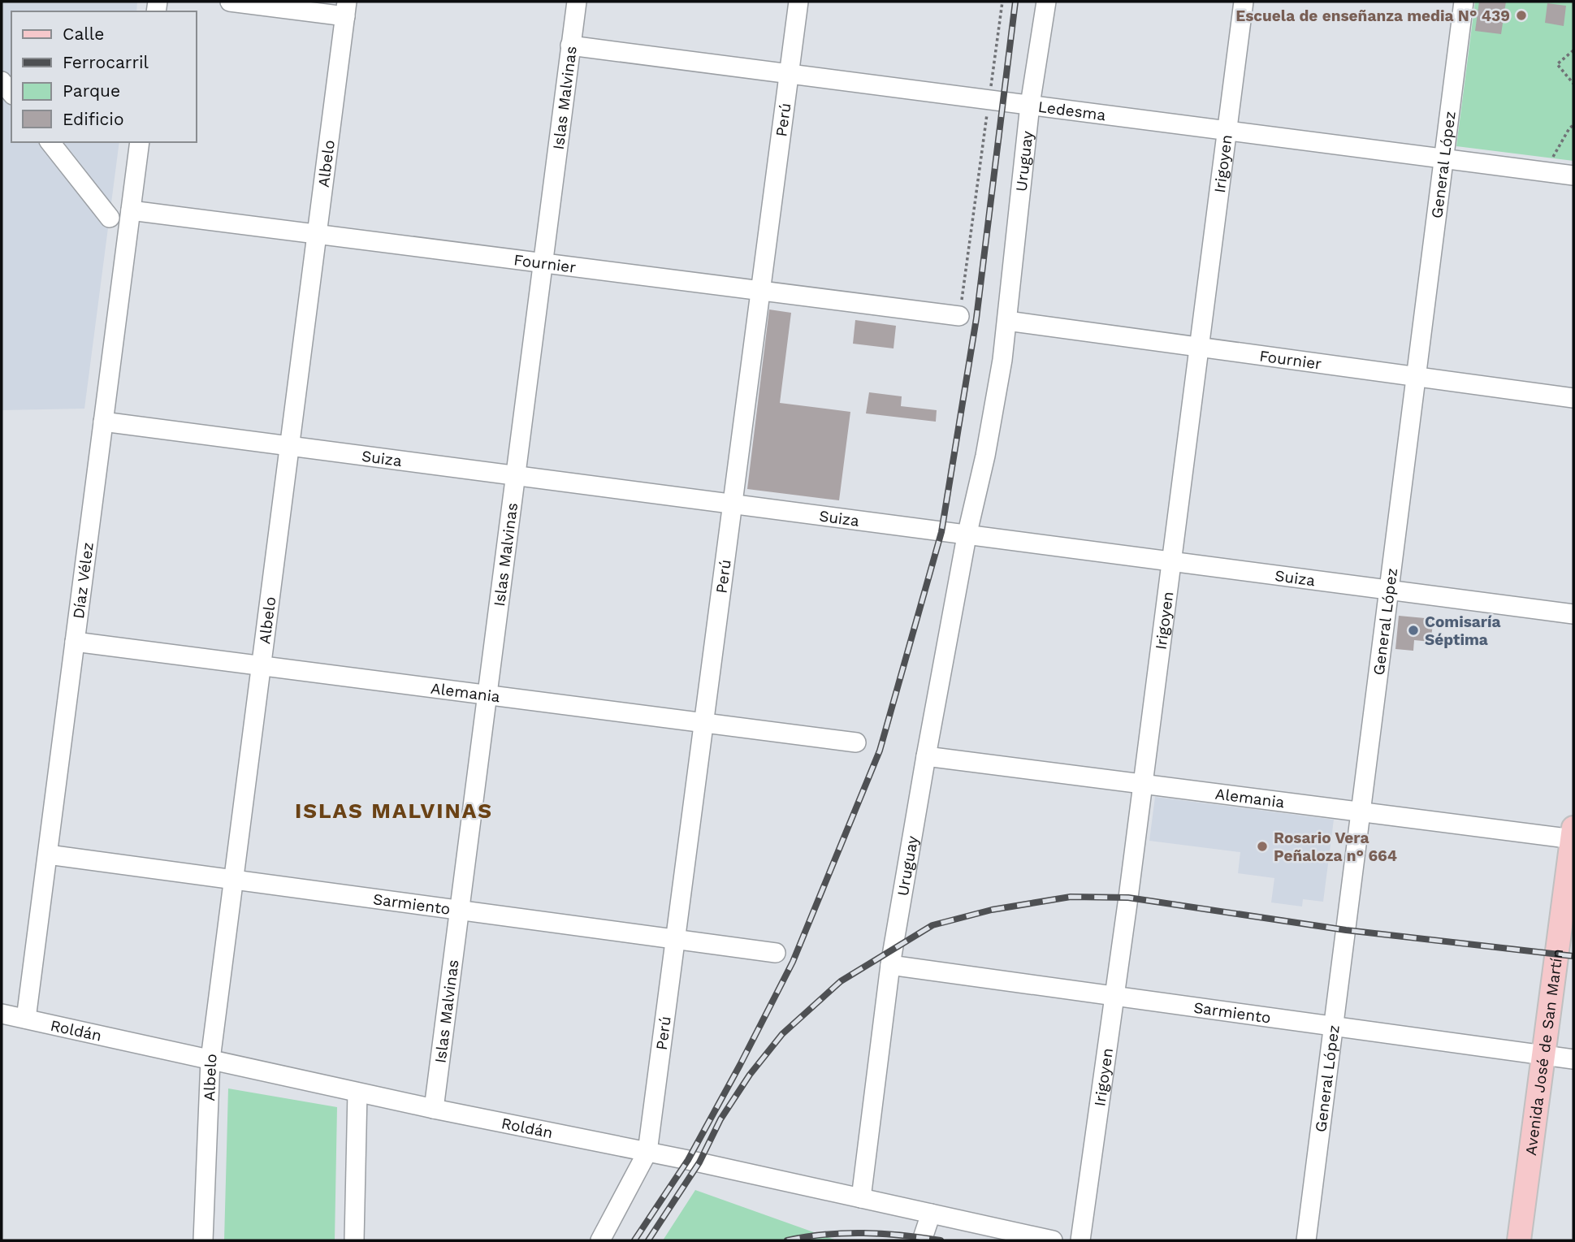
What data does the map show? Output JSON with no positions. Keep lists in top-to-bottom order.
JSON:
{
  "streets": {
    "main road": ["Avenida José de San Martín"],
    "street": [
      "Islas Malvinas",
      "Ledesma",
      "Perú",
      "Uruguay",
      "Albelo",
      "General López",
      "Irigoyen",
      "Fournier",
      "Suiza",
      "Díaz Vélez",
      "Alemania",
      "Sarmiento",
      "Roldán"
    ]
  },
  "crossings": [
    ["Islas Malvinas", "Ledesma"],
    ["Islas Malvinas", "Fournier"],
    ["Islas Malvinas", "Suiza"],
    ["Islas Malvinas", "Alemania"],
    ["Islas Malvinas", "Sarmiento"],
    ["Islas Malvinas", "Roldán"],
    ["Ledesma", "Perú"],
    ["Ledesma", "Uruguay"],
    ["Ledesma", "General López"],
    ["Ledesma", "Irigoyen"],
    ["Perú", "Fournier"],
    ["Perú", "Suiza"],
    ["Perú", "Alemania"],
    ["Perú", "Sarmiento"],
    ["Perú", "Roldán"],
    ["Uruguay", "Fournier"],
    ["Uruguay", "Suiza"],
    ["Uruguay", "Alemania"],
    ["Uruguay", "Sarmiento"],
    ["Uruguay", "Roldán"],
    ["Albelo", "Fournier"],
    ["Albelo", "Suiza"],
    ["Albelo", "Alemania"],
    ["Albelo", "Sarmiento"],
    ["Albelo", "Roldán"],
    ["General López", "Fournier"],
    ["General López", "Suiza"],
    ["General López", "Alemania"],
    ["General López", "Sarmiento"],
    ["Irigoyen", "Fournier"],
    ["Irigoyen", "Suiza"],
    ["Irigoyen", "Alemania"],
    ["Irigoyen", "Sarmiento"],
    ["Fournier", "Díaz Vélez"],
    ["Suiza", "Díaz Vélez"],
    ["Díaz Vélez", "Alemania"],
    ["Díaz Vélez", "Sarmiento"],
    ["Díaz Vélez", "Roldán"],
    ["Alemania", "Avenida José de San Martín"],
    ["Sarmiento", "Avenida José de San Martín"]
  ],
  "districts": ["ISLAS MALVINAS"],
  "places": ["Escuela de enseñanza media N° 439", "Comisaría Séptima", "Rosario Vera Peñaloza n° 664"],
  "legend": [
    "Calle",
    "Ferrocarril",
    "Parque",
    "Edificio"
  ]
}
